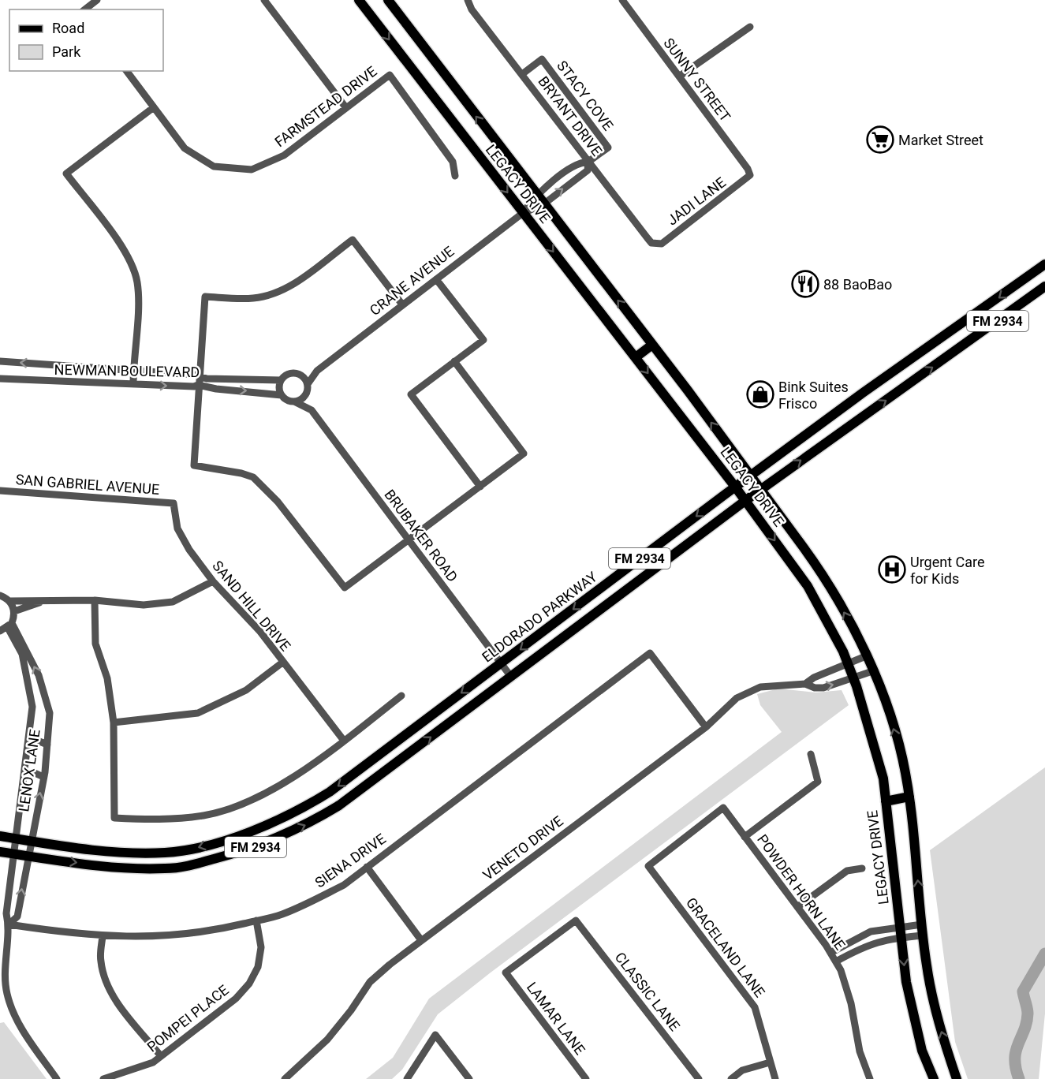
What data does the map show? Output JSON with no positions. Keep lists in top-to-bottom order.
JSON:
{
  "streets": {
    "main road": ["LEGACY DRIVE", "FM 2934", "ELDORADO PARKWAY"],
    "street": [
      "SUNNY STREET",
      "STACY COVE",
      "FARMSTEAD DRIVE",
      "BRYANT DRIVE",
      "JADI LANE",
      "CRANE AVENUE",
      "NEWMAN BOULEVARD",
      "SAN GABRIEL AVENUE",
      "BRUBAKER ROAD",
      "SAND HILL DRIVE",
      "LENOX LANE",
      "VENETO DRIVE",
      "SIENA DRIVE",
      "POWDER HORN LANE",
      "GRACELAND LANE",
      "CLASSIC LANE",
      "POMPEI PLACE",
      "LAMAR LANE"
    ]
  },
  "crossings": [
    ["SUNNY STREET", "JADI LANE"],
    ["STACY COVE", "BRYANT DRIVE"],
    ["STACY COVE", "CRANE AVENUE"],
    ["BRYANT DRIVE", "JADI LANE"],
    ["BRYANT DRIVE", "CRANE AVENUE"],
    ["LEGACY DRIVE", "CRANE AVENUE"],
    ["LEGACY DRIVE", "FM 2934"],
    ["LEGACY DRIVE", "ELDORADO PARKWAY"],
    ["LEGACY DRIVE", "VENETO DRIVE"],
    ["CRANE AVENUE", "NEWMAN BOULEVARD"],
    ["CRANE AVENUE", "BRUBAKER ROAD"],
    ["FM 2934", "BRUBAKER ROAD"],
    ["FM 2934", "LENOX LANE"],
    ["NEWMAN BOULEVARD", "BRUBAKER ROAD"],
    ["SAN GABRIEL AVENUE", "SAND HILL DRIVE"],
    ["BRUBAKER ROAD", "ELDORADO PARKWAY"],
    ["ELDORADO PARKWAY", "LENOX LANE"],
    ["LENOX LANE", "SIENA DRIVE"],
    ["VENETO DRIVE", "SIENA DRIVE"],
    ["SIENA DRIVE", "POMPEI PLACE"],
    ["POWDER HORN LANE", "GRACELAND LANE"],
    ["CLASSIC LANE", "LAMAR LANE"]
  ],
  "places": {
    "supermarket": ["Market Street"],
    "restaurant": ["88 BaoBao"],
    "shop": ["Bink Suites Frisco"],
    "hospital": ["Urgent Care for Kids"]
  },
  "legend": ["Road", "Park"]
}
